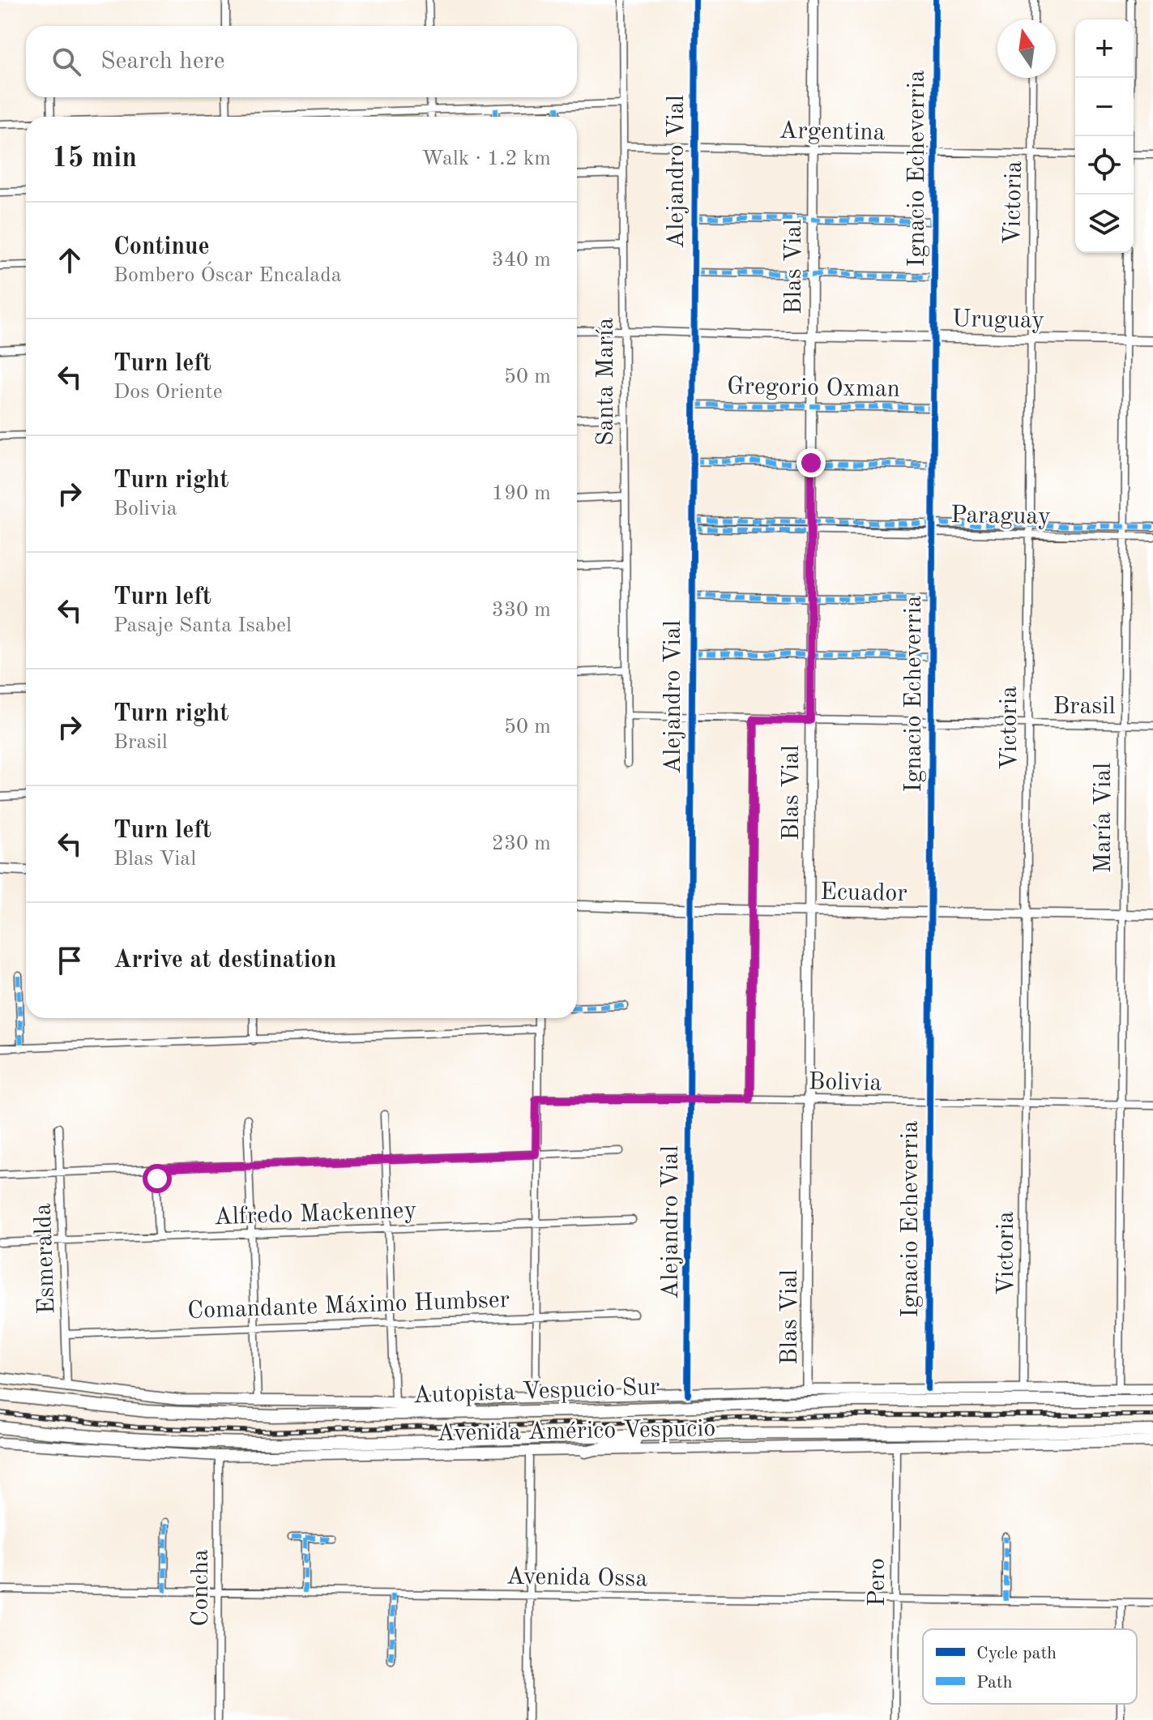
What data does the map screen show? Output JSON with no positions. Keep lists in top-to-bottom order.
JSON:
{
  "streets": {
    "highway": ["Autopista Vespucio Sur"],
    "main road": ["Avenida Américo Vespucio"],
    "street": [
      "Argentina",
      "Ignacio Echeverria",
      "Alejandro Vial",
      "Victoria",
      "Blas Vial",
      "Uruguay",
      "Santa María",
      "Gregorio Oxman",
      "Paraguay",
      "Brasil",
      "María Vial",
      "Ecuador",
      "Bolivia",
      "Alfredo Mackenney",
      "Esmeralda",
      "Comandante Máximo Humbser",
      "Avenida Ossa",
      "Pero",
      "Concha"
    ]
  },
  "crossings": [
    ["Argentina", "Ignacio Echeverria"],
    ["Argentina", "Alejandro Vial"],
    ["Argentina", "Victoria"],
    ["Argentina", "Blas Vial"],
    ["Argentina", "Santa María"],
    ["Ignacio Echeverria", "Uruguay"],
    ["Ignacio Echeverria", "Gregorio Oxman"],
    ["Ignacio Echeverria", "Paraguay"],
    ["Ignacio Echeverria", "Brasil"],
    ["Ignacio Echeverria", "Ecuador"],
    ["Ignacio Echeverria", "Bolivia"],
    ["Ignacio Echeverria", "Avenida Américo Vespucio"],
    ["Alejandro Vial", "Uruguay"],
    ["Alejandro Vial", "Gregorio Oxman"],
    ["Alejandro Vial", "Paraguay"],
    ["Alejandro Vial", "Brasil"],
    ["Alejandro Vial", "Ecuador"],
    ["Alejandro Vial", "Bolivia"],
    ["Alejandro Vial", "Avenida Américo Vespucio"],
    ["Victoria", "Uruguay"],
    ["Victoria", "Paraguay"],
    ["Victoria", "Brasil"],
    ["Victoria", "Ecuador"],
    ["Victoria", "Bolivia"],
    ["Victoria", "Avenida Américo Vespucio"],
    ["Blas Vial", "Uruguay"],
    ["Blas Vial", "Gregorio Oxman"],
    ["Blas Vial", "Paraguay"],
    ["Blas Vial", "Brasil"],
    ["Blas Vial", "Ecuador"],
    ["Blas Vial", "Bolivia"],
    ["Blas Vial", "Avenida Américo Vespucio"],
    ["Uruguay", "Santa María"],
    ["Uruguay", "María Vial"],
    ["Santa María", "Brasil"],
    ["Paraguay", "María Vial"],
    ["Brasil", "María Vial"],
    ["María Vial", "Ecuador"],
    ["María Vial", "Bolivia"],
    ["María Vial", "Avenida Américo Vespucio"],
    ["Alfredo Mackenney", "Esmeralda"],
    ["Esmeralda", "Comandante Máximo Humbser"],
    ["Esmeralda", "Avenida Américo Vespucio"],
    ["Avenida Américo Vespucio", "Pero"],
    ["Avenida Américo Vespucio", "Concha"],
    ["Avenida Ossa", "Pero"],
    ["Avenida Ossa", "Concha"]
  ],
  "legend": ["Cycle path", "Path"],
  "north": "top",
  "page": {
    "map_buttons": ["+", "−"],
    "search": "Search here",
    "heading": ["15 min", "Walk · 1.2 km"],
    "list": [
      ["Continue", "Bombero Óscar Encalada", "340 m"],
      ["Turn left", "Dos Oriente", "50 m"],
      ["Turn right", "Bolivia", "190 m"],
      ["Turn left", "Pasaje Santa Isabel", "330 m"],
      ["Turn right", "Brasil", "50 m"],
      ["Turn left", "Blas Vial", "230 m"],
      "Arrive at destination"
    ]
  }
}
